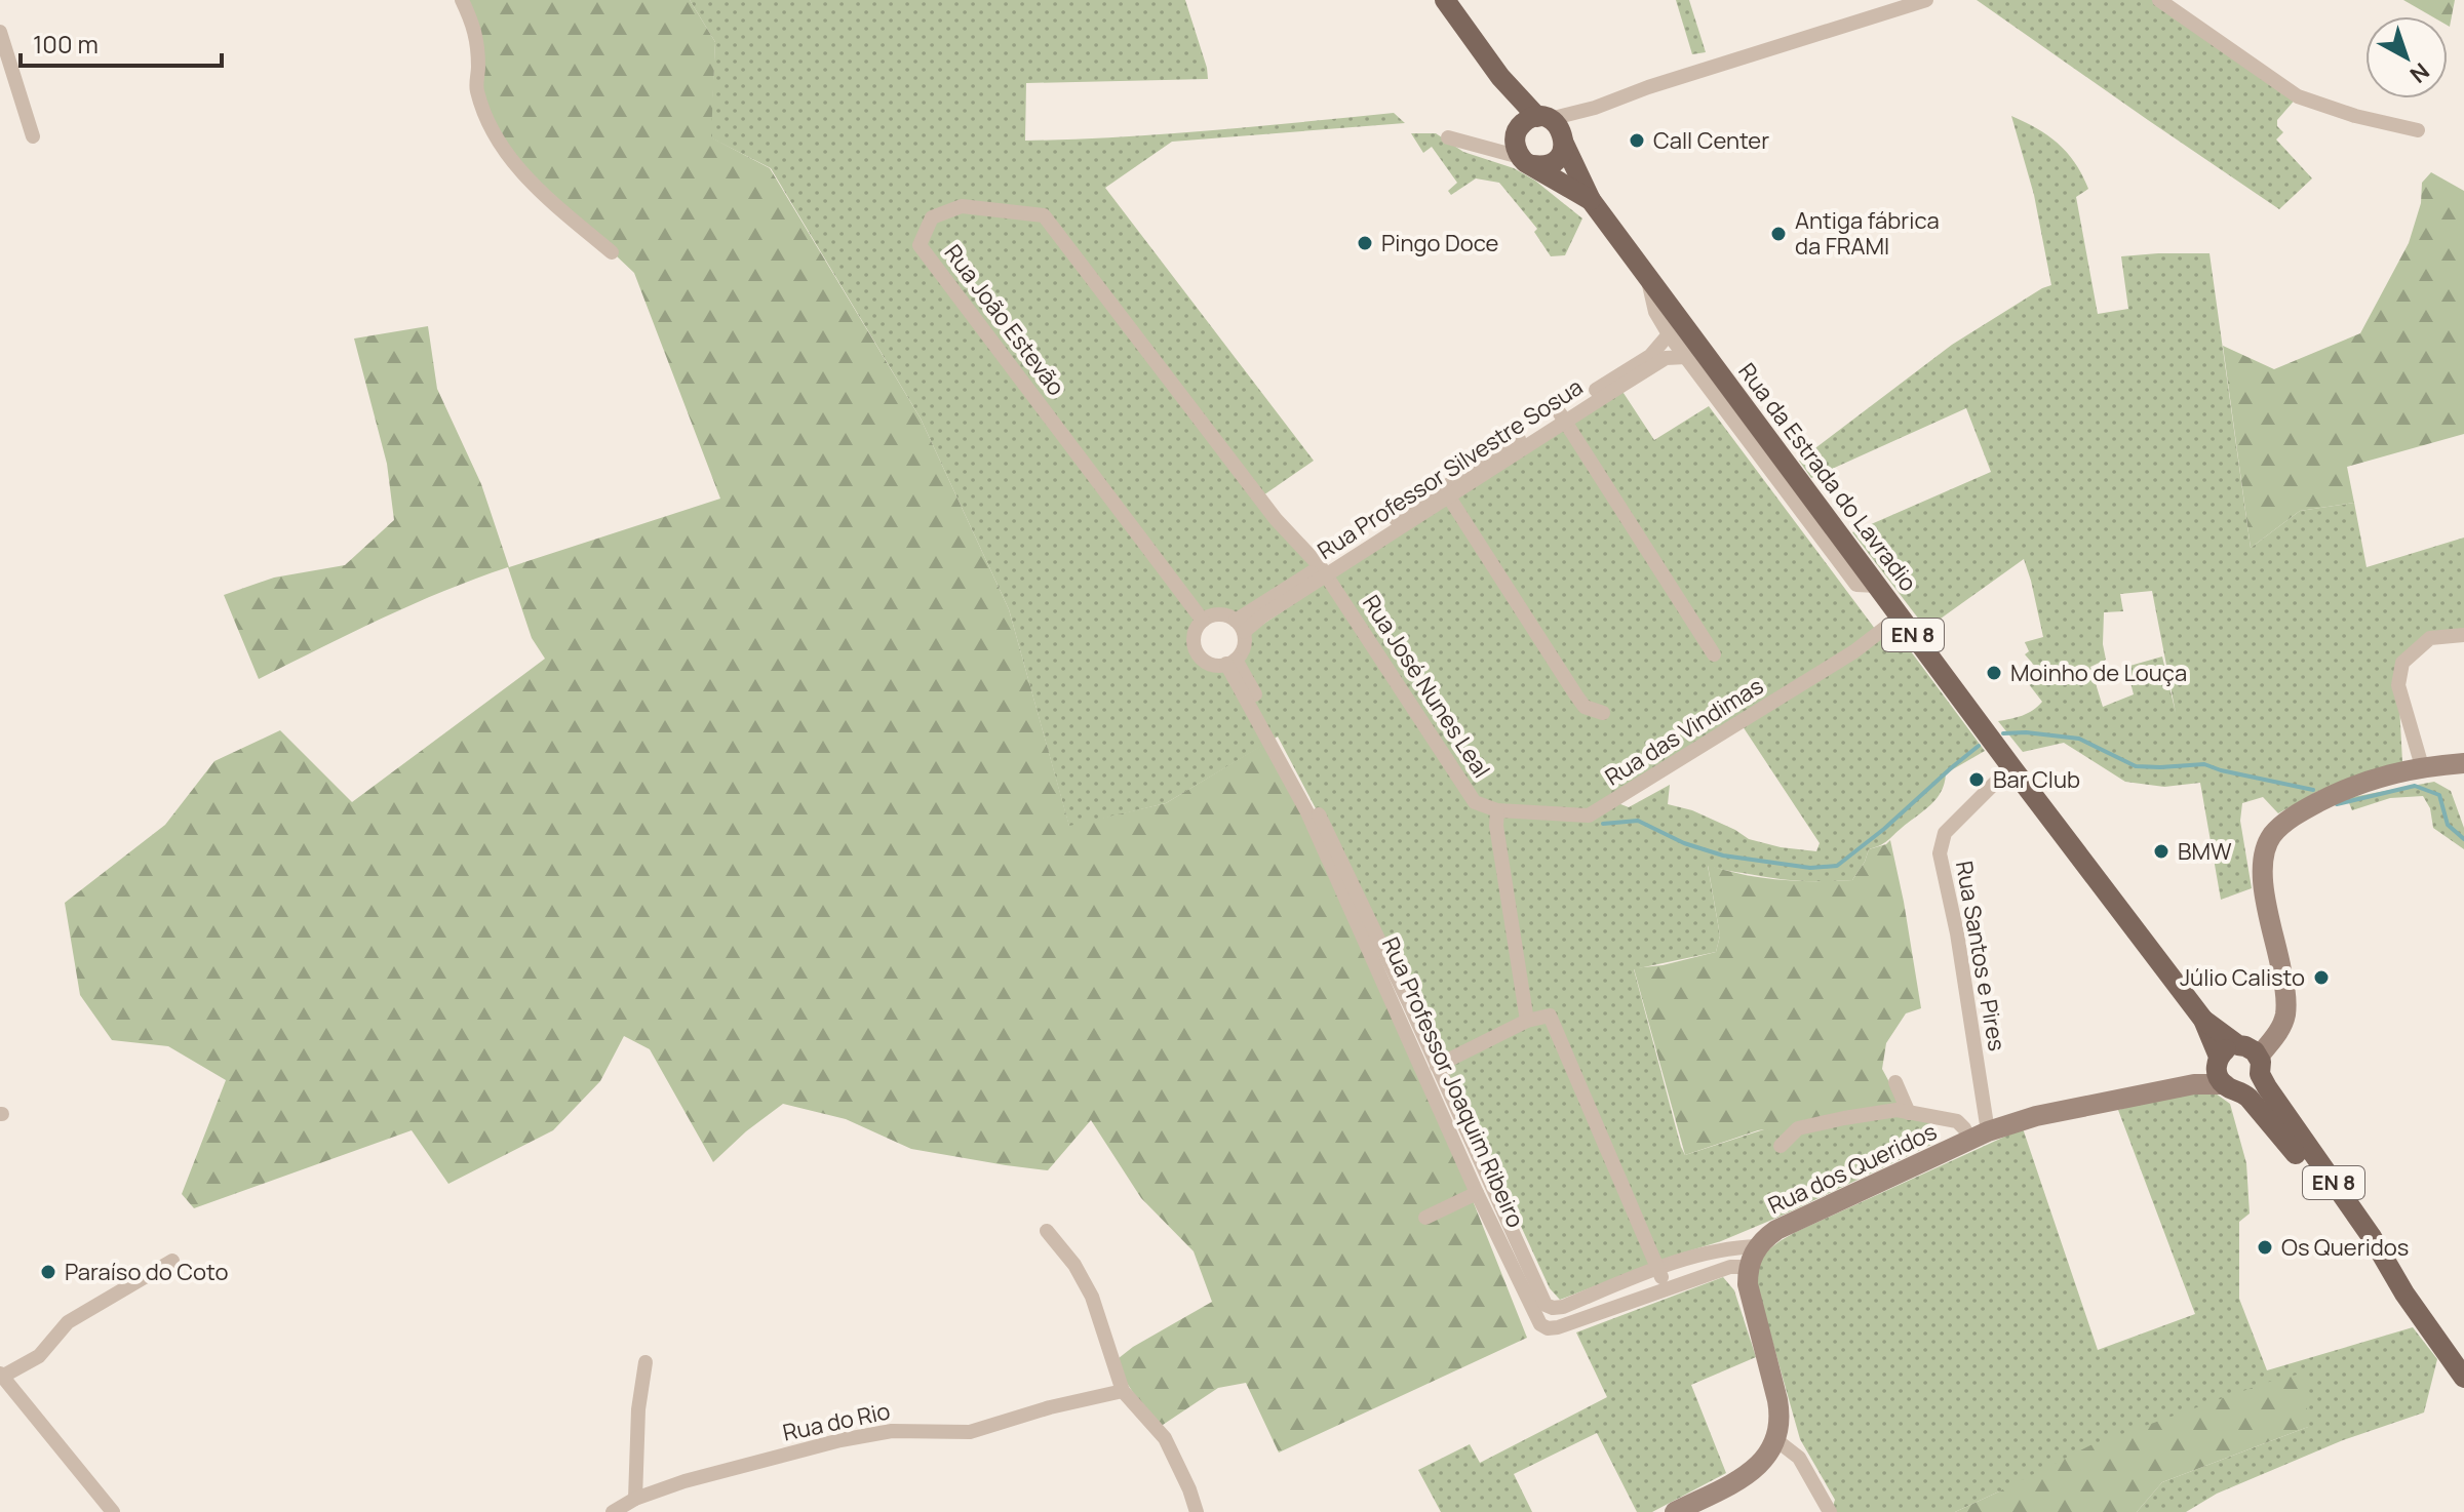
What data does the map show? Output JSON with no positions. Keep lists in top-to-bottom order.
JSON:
{
  "streets": {
    "main road": ["Rua da Estrada do Lavradio", "EN 8"],
    "street": [
      "Rua João Estevão",
      "Rua Professor Silvestre Sosua",
      "Rua José Nunes Leal",
      "Rua das Vindimas",
      "Rua Santos e Pires",
      "Rua Professor Joaquim Ribeiro",
      "Rua dos Queridos",
      "Rua do Rio"
    ]
  },
  "crossings": [
    ["Rua João Estevão", "Rua Professor Silvestre Sosua"],
    ["Rua João Estevão", "Rua José Nunes Leal"],
    ["Rua João Estevão", "Rua Professor Joaquim Ribeiro"],
    ["Rua Professor Silvestre Sosua", "Rua José Nunes Leal"],
    ["Rua Professor Silvestre Sosua", "Rua Professor Joaquim Ribeiro"],
    ["Rua da Estrada do Lavradio", "EN 8"],
    ["Rua da Estrada do Lavradio", "Rua das Vindimas"],
    ["Rua da Estrada do Lavradio", "Rua Santos e Pires"],
    ["Rua da Estrada do Lavradio", "Rua dos Queridos"],
    ["Rua José Nunes Leal", "Rua das Vindimas"],
    ["Rua Santos e Pires", "Rua dos Queridos"],
    ["Rua Professor Joaquim Ribeiro", "Rua dos Queridos"]
  ],
  "places": [
    "Call Center",
    "Antiga fábrica da FRAMI",
    "Pingo Doce",
    "Moinho de Louça",
    "Bar Club",
    "BMW",
    "Júlio Calisto",
    "Os Queridos",
    "Paraíso do Coto"
  ],
  "scale_bar": "100 m",
  "north": "bottom right"
}
